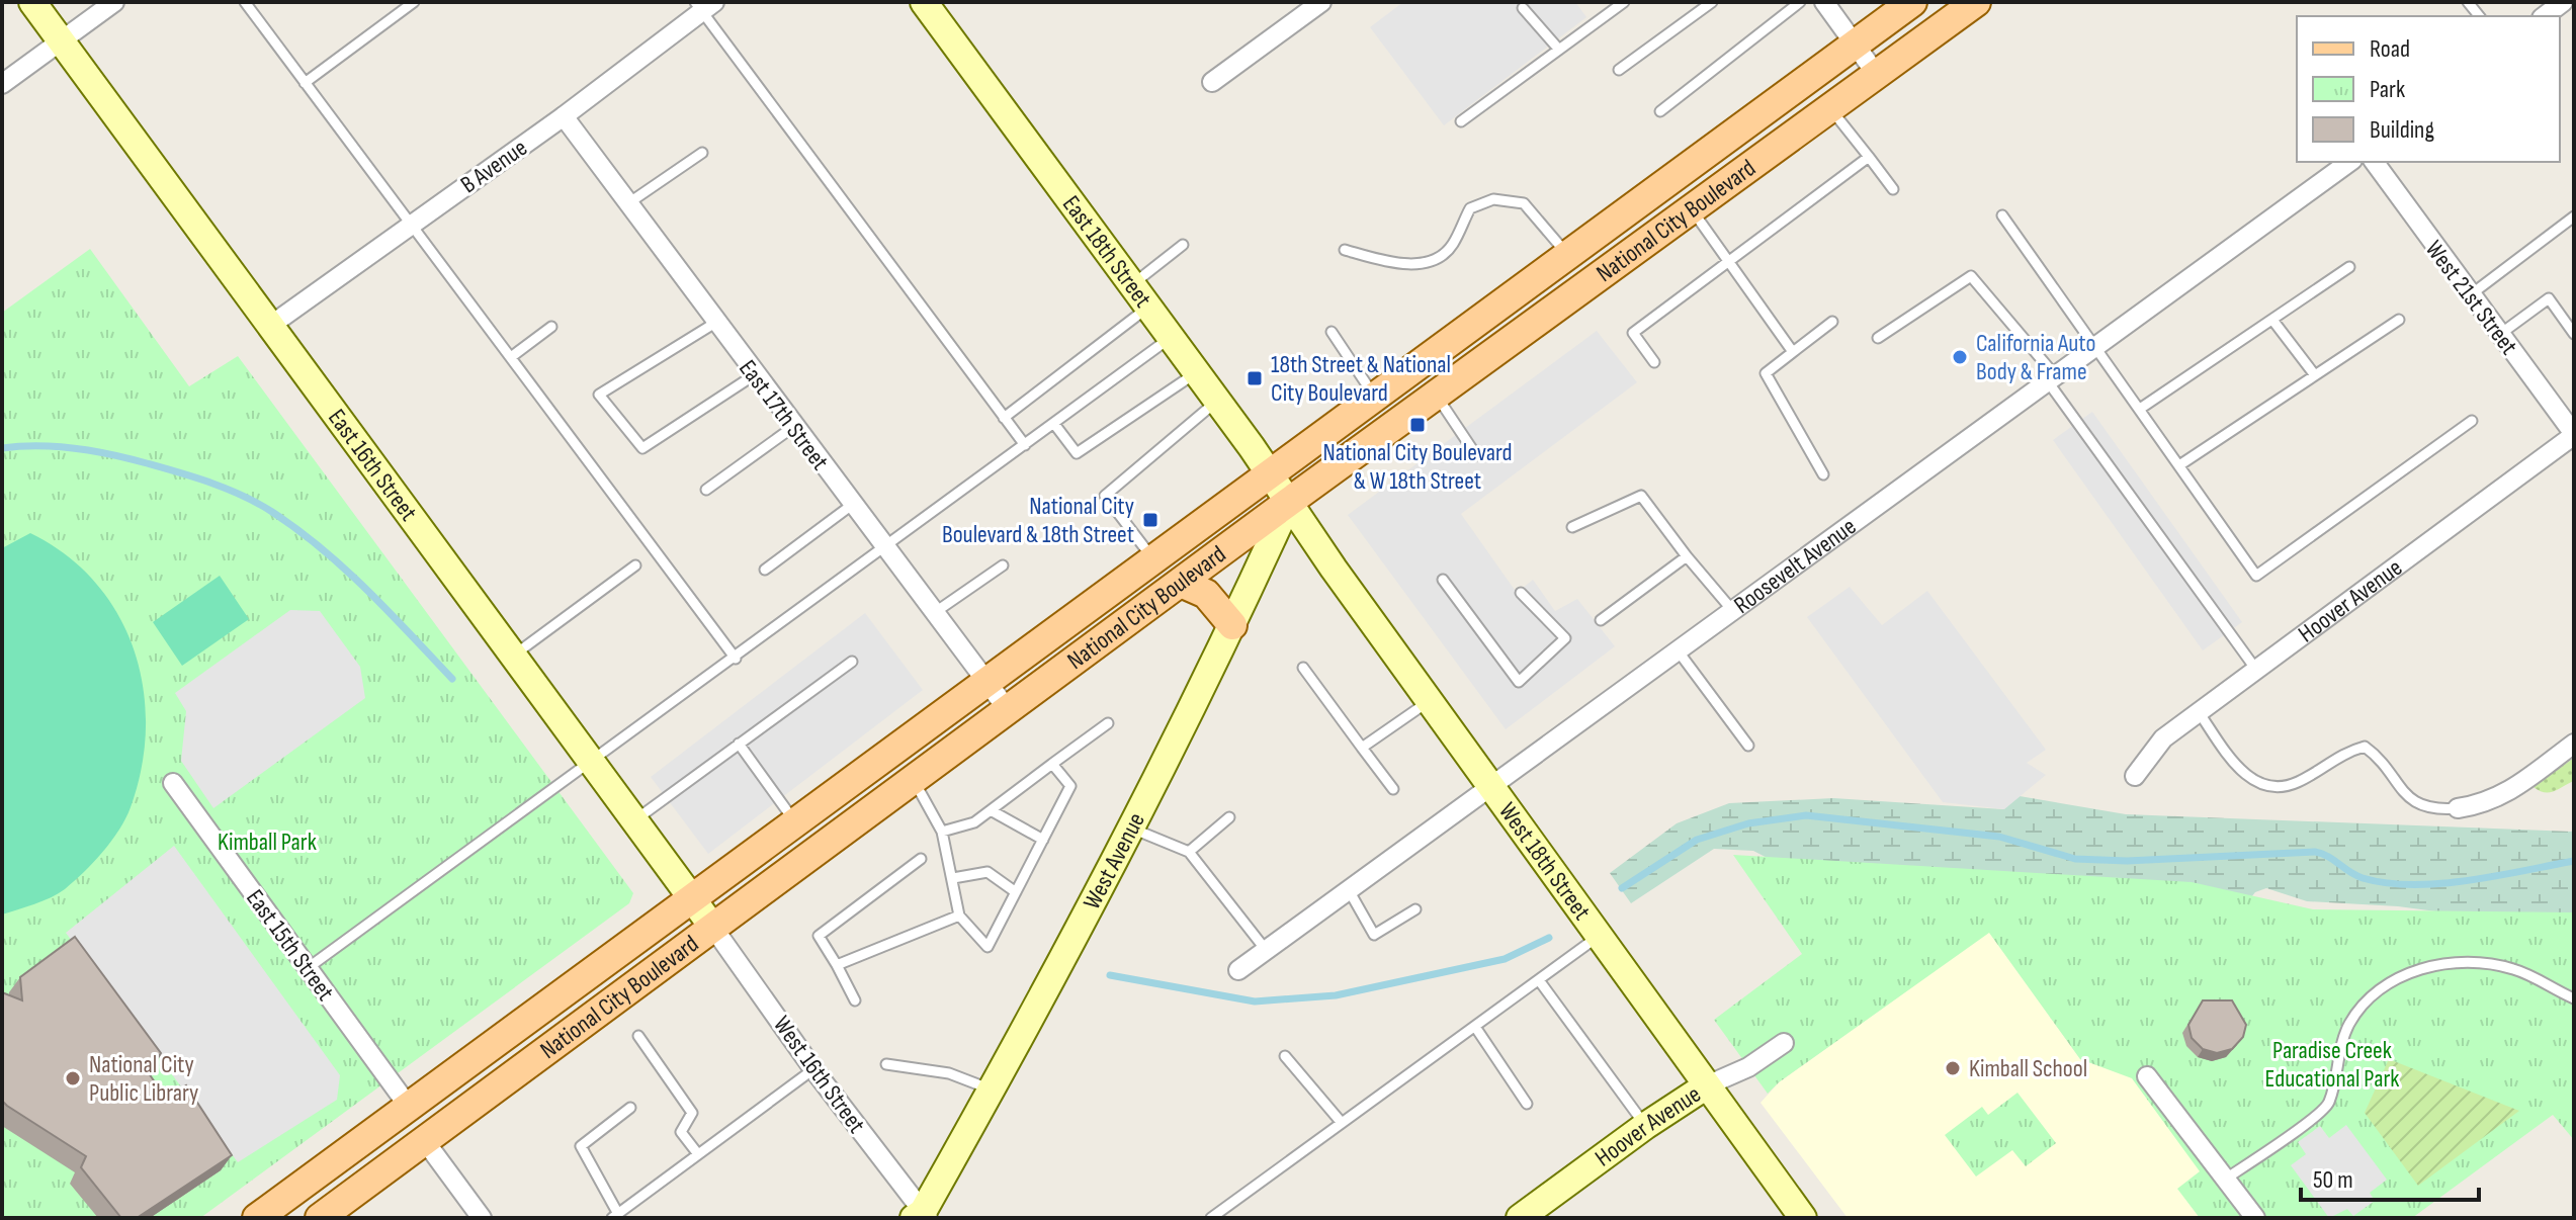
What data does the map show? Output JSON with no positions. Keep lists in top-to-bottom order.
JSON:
{
  "streets": {
    "main road": ["National City Boulevard"],
    "street": [
      "B Avenue",
      "East 18th Street",
      "West 21st Street",
      "East 17th Street",
      "East 16th Street",
      "Roosevelt Avenue",
      "Hoover Avenue",
      "West 18th Street",
      "West Avenue",
      "East 15th Street",
      "West 16th Street"
    ]
  },
  "crossings": [
    ["B Avenue", "East 17th Street"],
    ["B Avenue", "East 16th Street"],
    ["National City Boulevard", "East 18th Street"],
    ["National City Boulevard", "East 17th Street"],
    ["National City Boulevard", "East 16th Street"],
    ["National City Boulevard", "West 18th Street"],
    ["National City Boulevard", "West Avenue"],
    ["National City Boulevard", "East 15th Street"],
    ["National City Boulevard", "West 16th Street"],
    ["East 18th Street", "West 18th Street"],
    ["East 18th Street", "West Avenue"],
    ["West 21st Street", "Hoover Avenue"],
    ["East 16th Street", "West 16th Street"],
    ["Roosevelt Avenue", "West 18th Street"],
    ["Hoover Avenue", "West 18th Street"],
    ["West 18th Street", "West Avenue"],
    ["West Avenue", "West 16th Street"]
  ],
  "parks": ["Kimball Park", "Paradise Creek Educational Park"],
  "places": {
    "other": ["California Auto Body & Frame", "Kimball School", "National City Public Library"],
    "transit": ["18th Street & National City Boulevard", "National City Boulevard & W 18th Street", "National City Boulevard & 18th Street"]
  },
  "legend": ["Road", "Park", "Building"],
  "scale_bar": "50 m"
}
